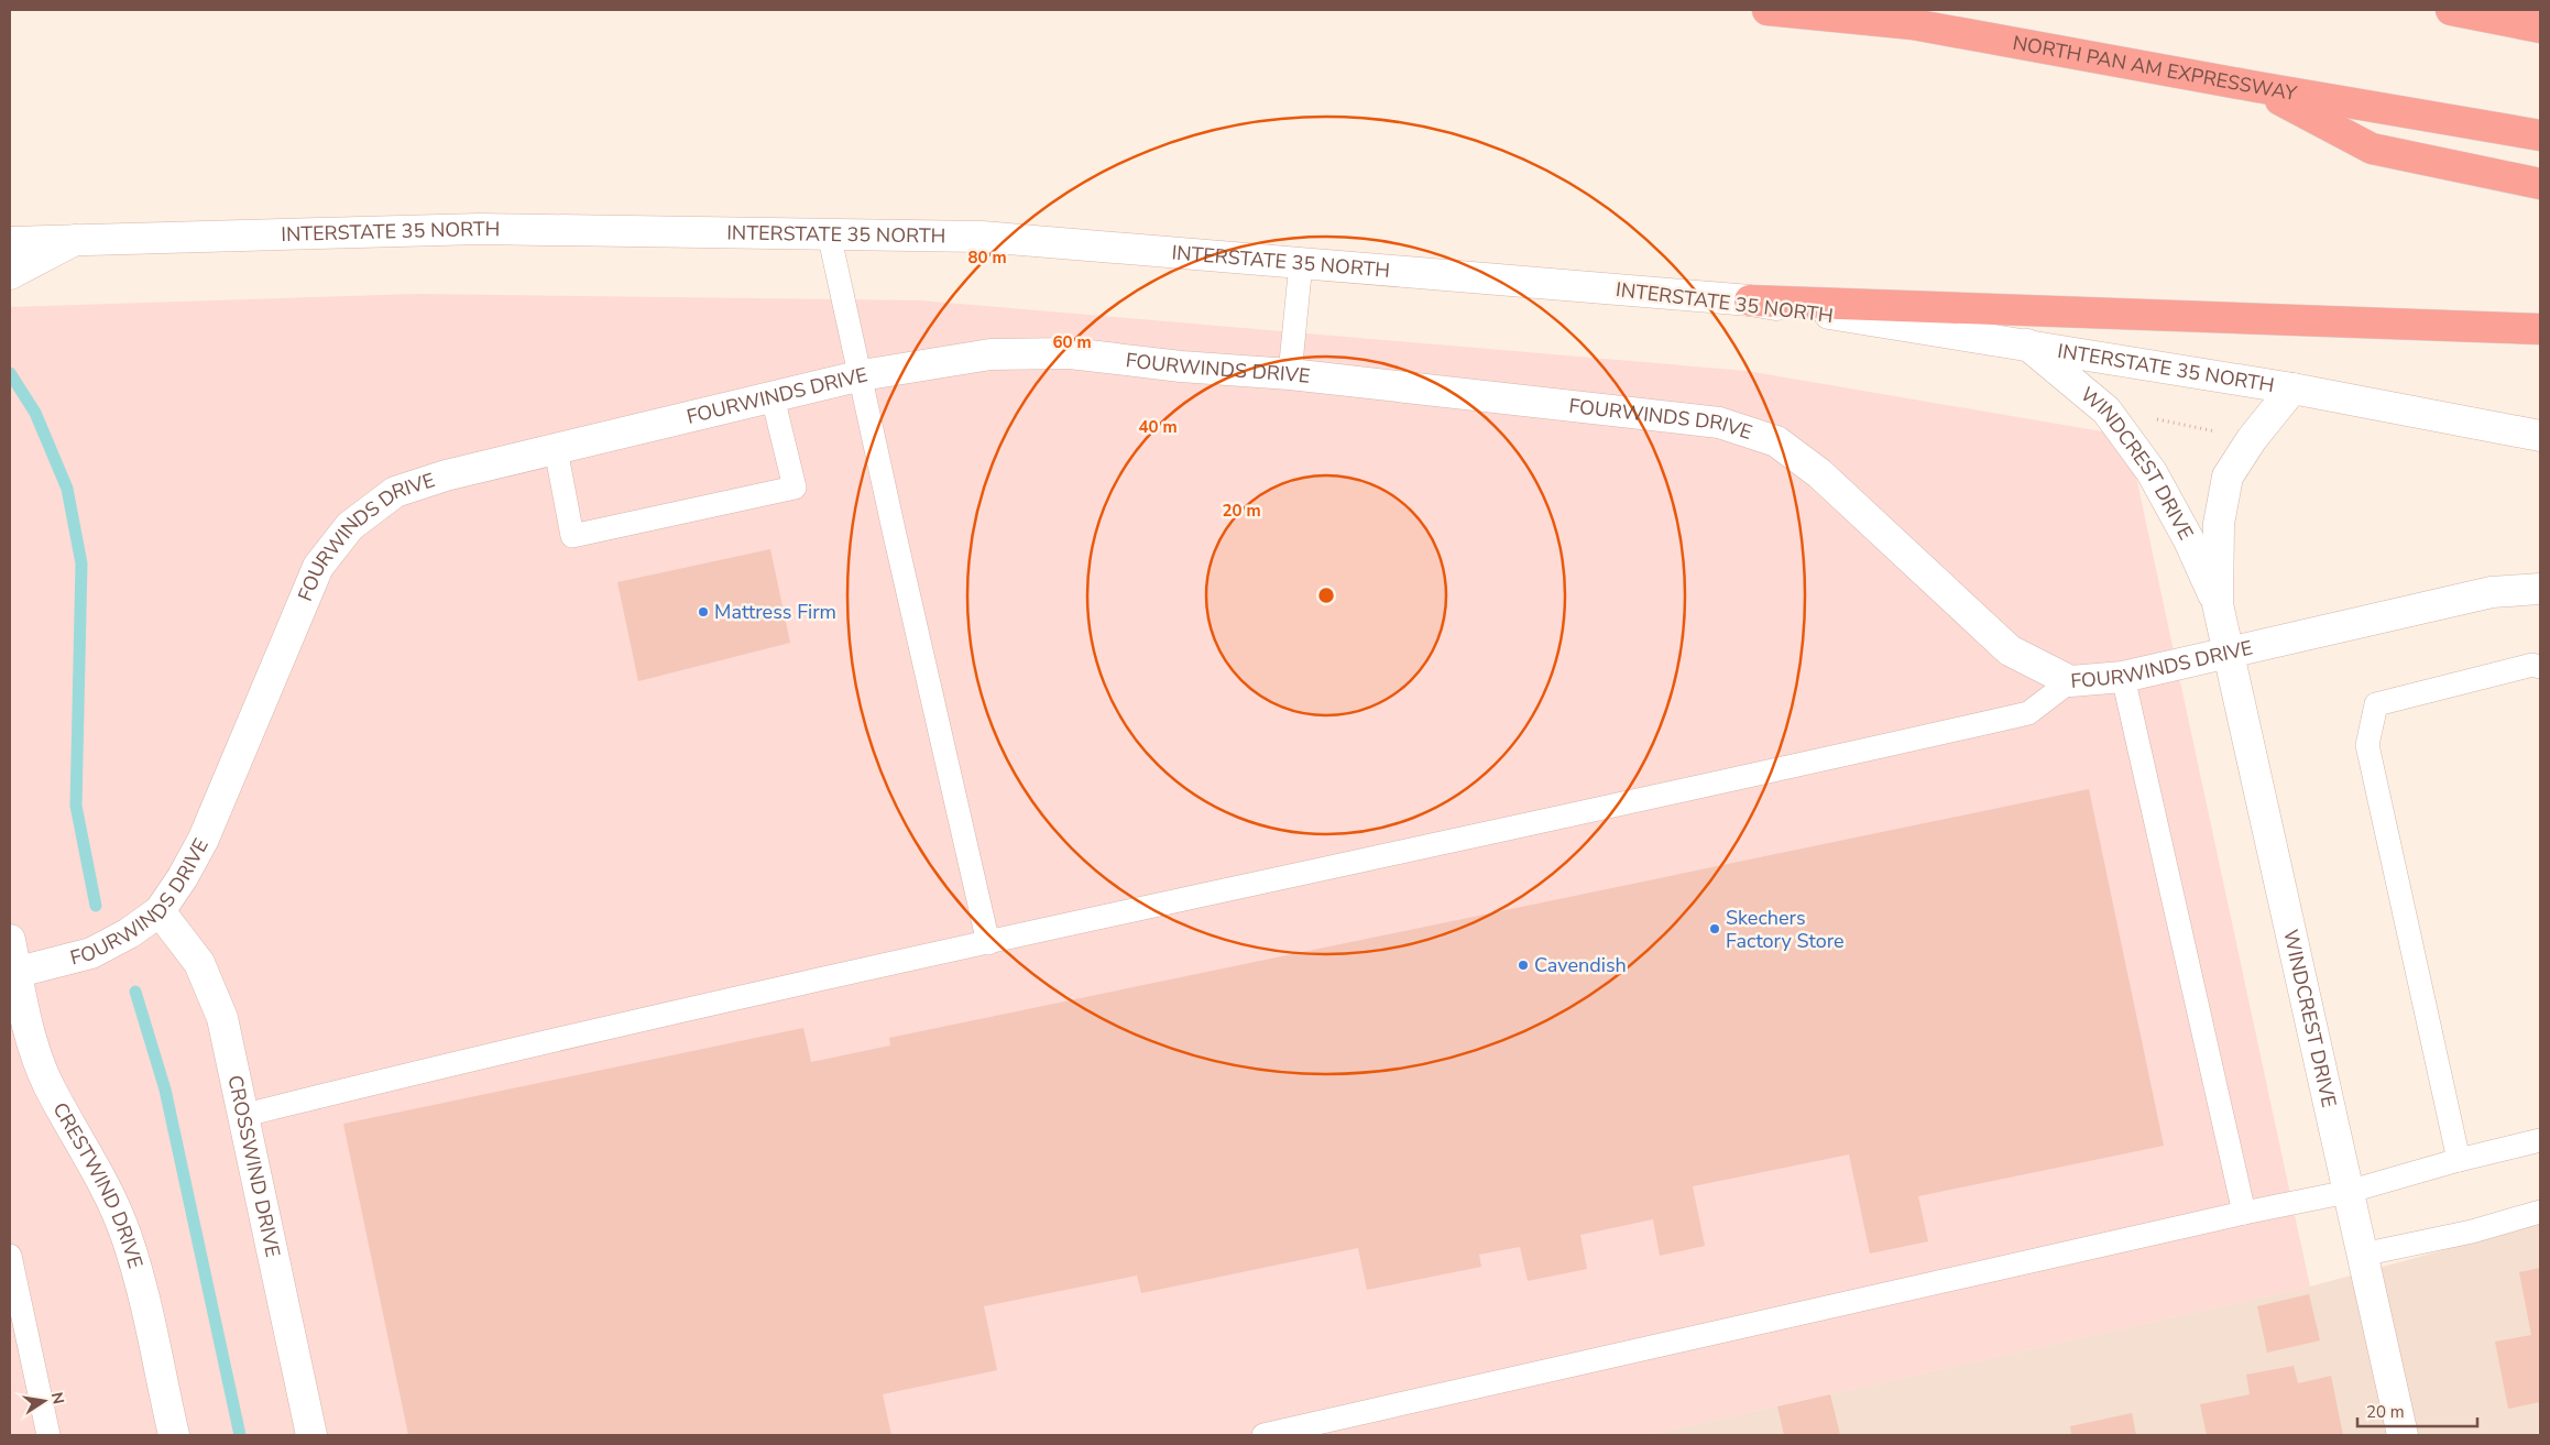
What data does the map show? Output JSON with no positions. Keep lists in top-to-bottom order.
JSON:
{
  "streets": {
    "highway": ["NORTH PAN AM EXPRESSWAY"],
    "street": [
      "INTERSTATE 35 NORTH",
      "FOURWINDS DRIVE",
      "WINDCREST DRIVE",
      "CROSSWIND DRIVE",
      "CRESTWIND DRIVE"
    ]
  },
  "crossings": [
    ["INTERSTATE 35 NORTH", "WINDCREST DRIVE"],
    ["FOURWINDS DRIVE", "WINDCREST DRIVE"],
    ["FOURWINDS DRIVE", "CROSSWIND DRIVE"],
    ["FOURWINDS DRIVE", "CRESTWIND DRIVE"]
  ],
  "places": ["Mattress Firm", "Skechers Factory Store", "Cavendish"],
  "scale_bar": "20 m",
  "north": "right",
  "rings": [
    "80 m",
    "60 m",
    "40 m",
    "20 m"
  ]
}
